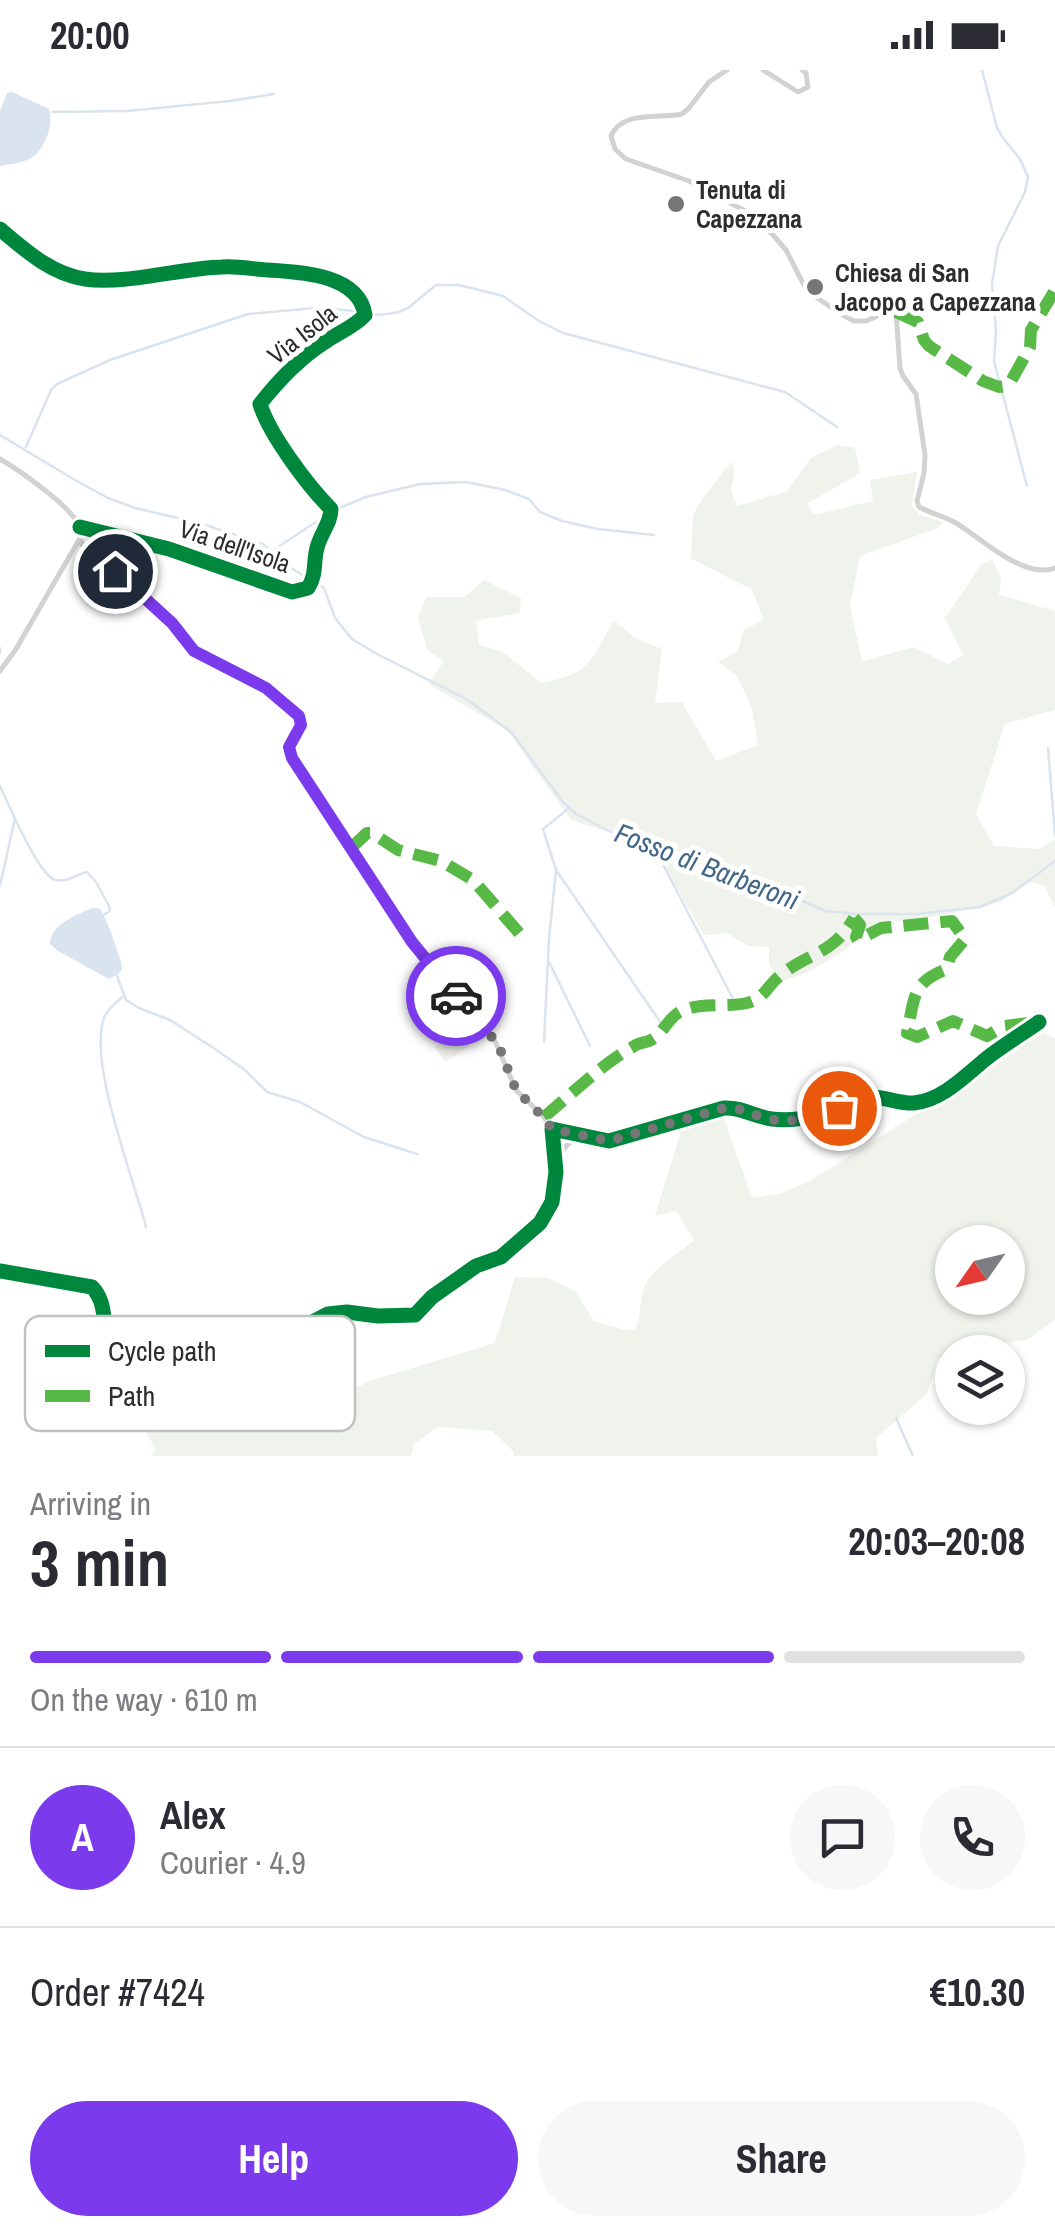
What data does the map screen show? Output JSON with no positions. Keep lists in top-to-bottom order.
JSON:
{
  "streets": {
    "street": ["Via Isola", "Via dell'Isola"]
  },
  "crossings": [
    ["Via Isola", "Via dell'Isola"]
  ],
  "water": ["Fosso di Barberoni"],
  "places": ["Tenuta di Capezzana", "Chiesa di San Jacopo a Capezzana"],
  "legend": ["Cycle path", "Path"],
  "north": "bottom left",
  "page": {
    "status": "20:00",
    "heading": ["3 min", "Arriving in", "20:03–20:08"],
    "panel": [
      "Alex",
      "Courier · 4.9",
      "Order #7424",
      "€10.30"
    ],
    "bar": "On the way · 610 m",
    "round": "A",
    "buttons": ["Help", "Share"]
  }
}
